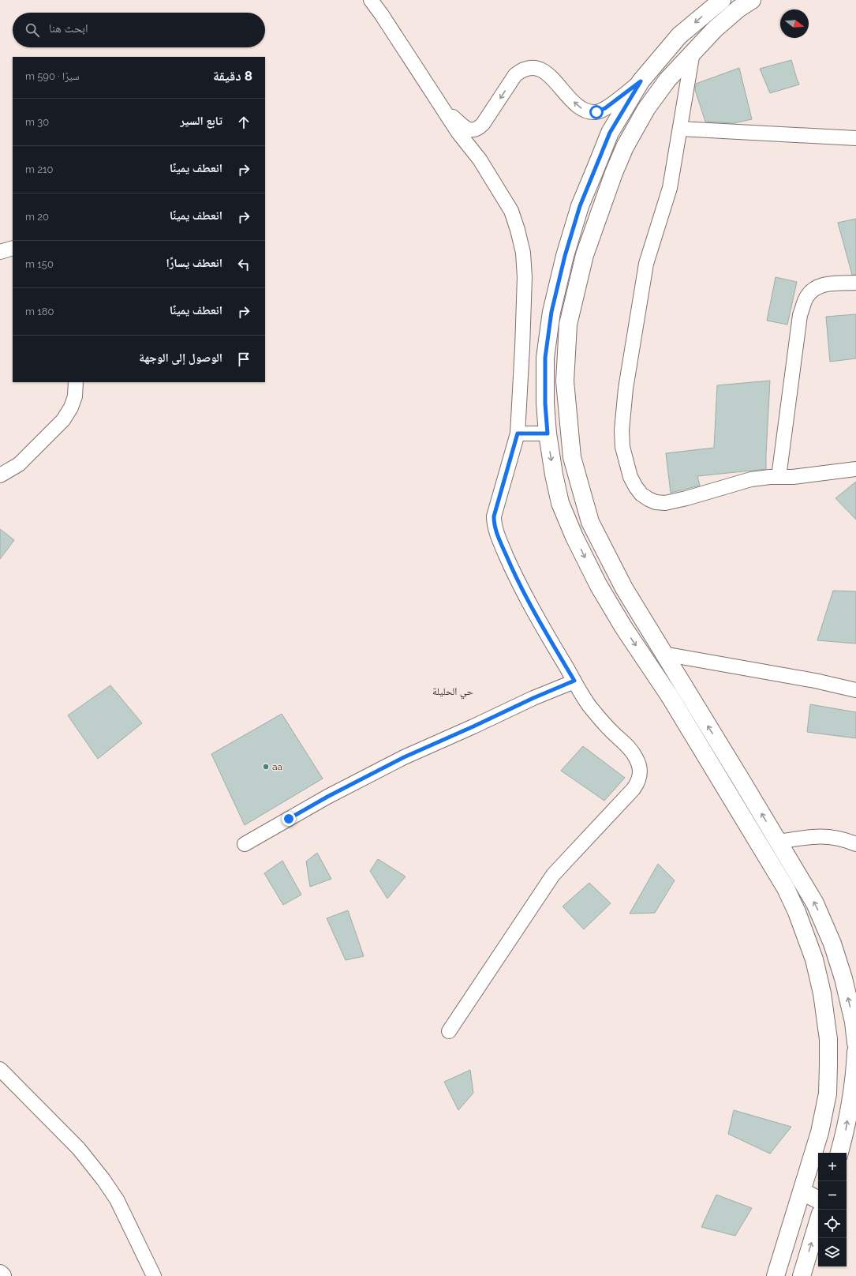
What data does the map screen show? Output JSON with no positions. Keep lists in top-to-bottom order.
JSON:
{
  "districts": ["حي الحليلة"],
  "places": ["aa"],
  "north": "right",
  "page": {
    "search": "ابحث هنا",
    "heading": ["8 دقيقة", "سيرًا · 590 m"],
    "list": [
      ["تابع السير", "30 m"],
      ["انعطف يمينًا", "210 m"],
      ["انعطف يمينًا", "20 m"],
      ["انعطف يسارًا", "150 m"],
      ["انعطف يمينًا", "180 m"],
      "الوصول إلى الوجهة"
    ],
    "map_buttons": ["+", "−"]
  }
}
